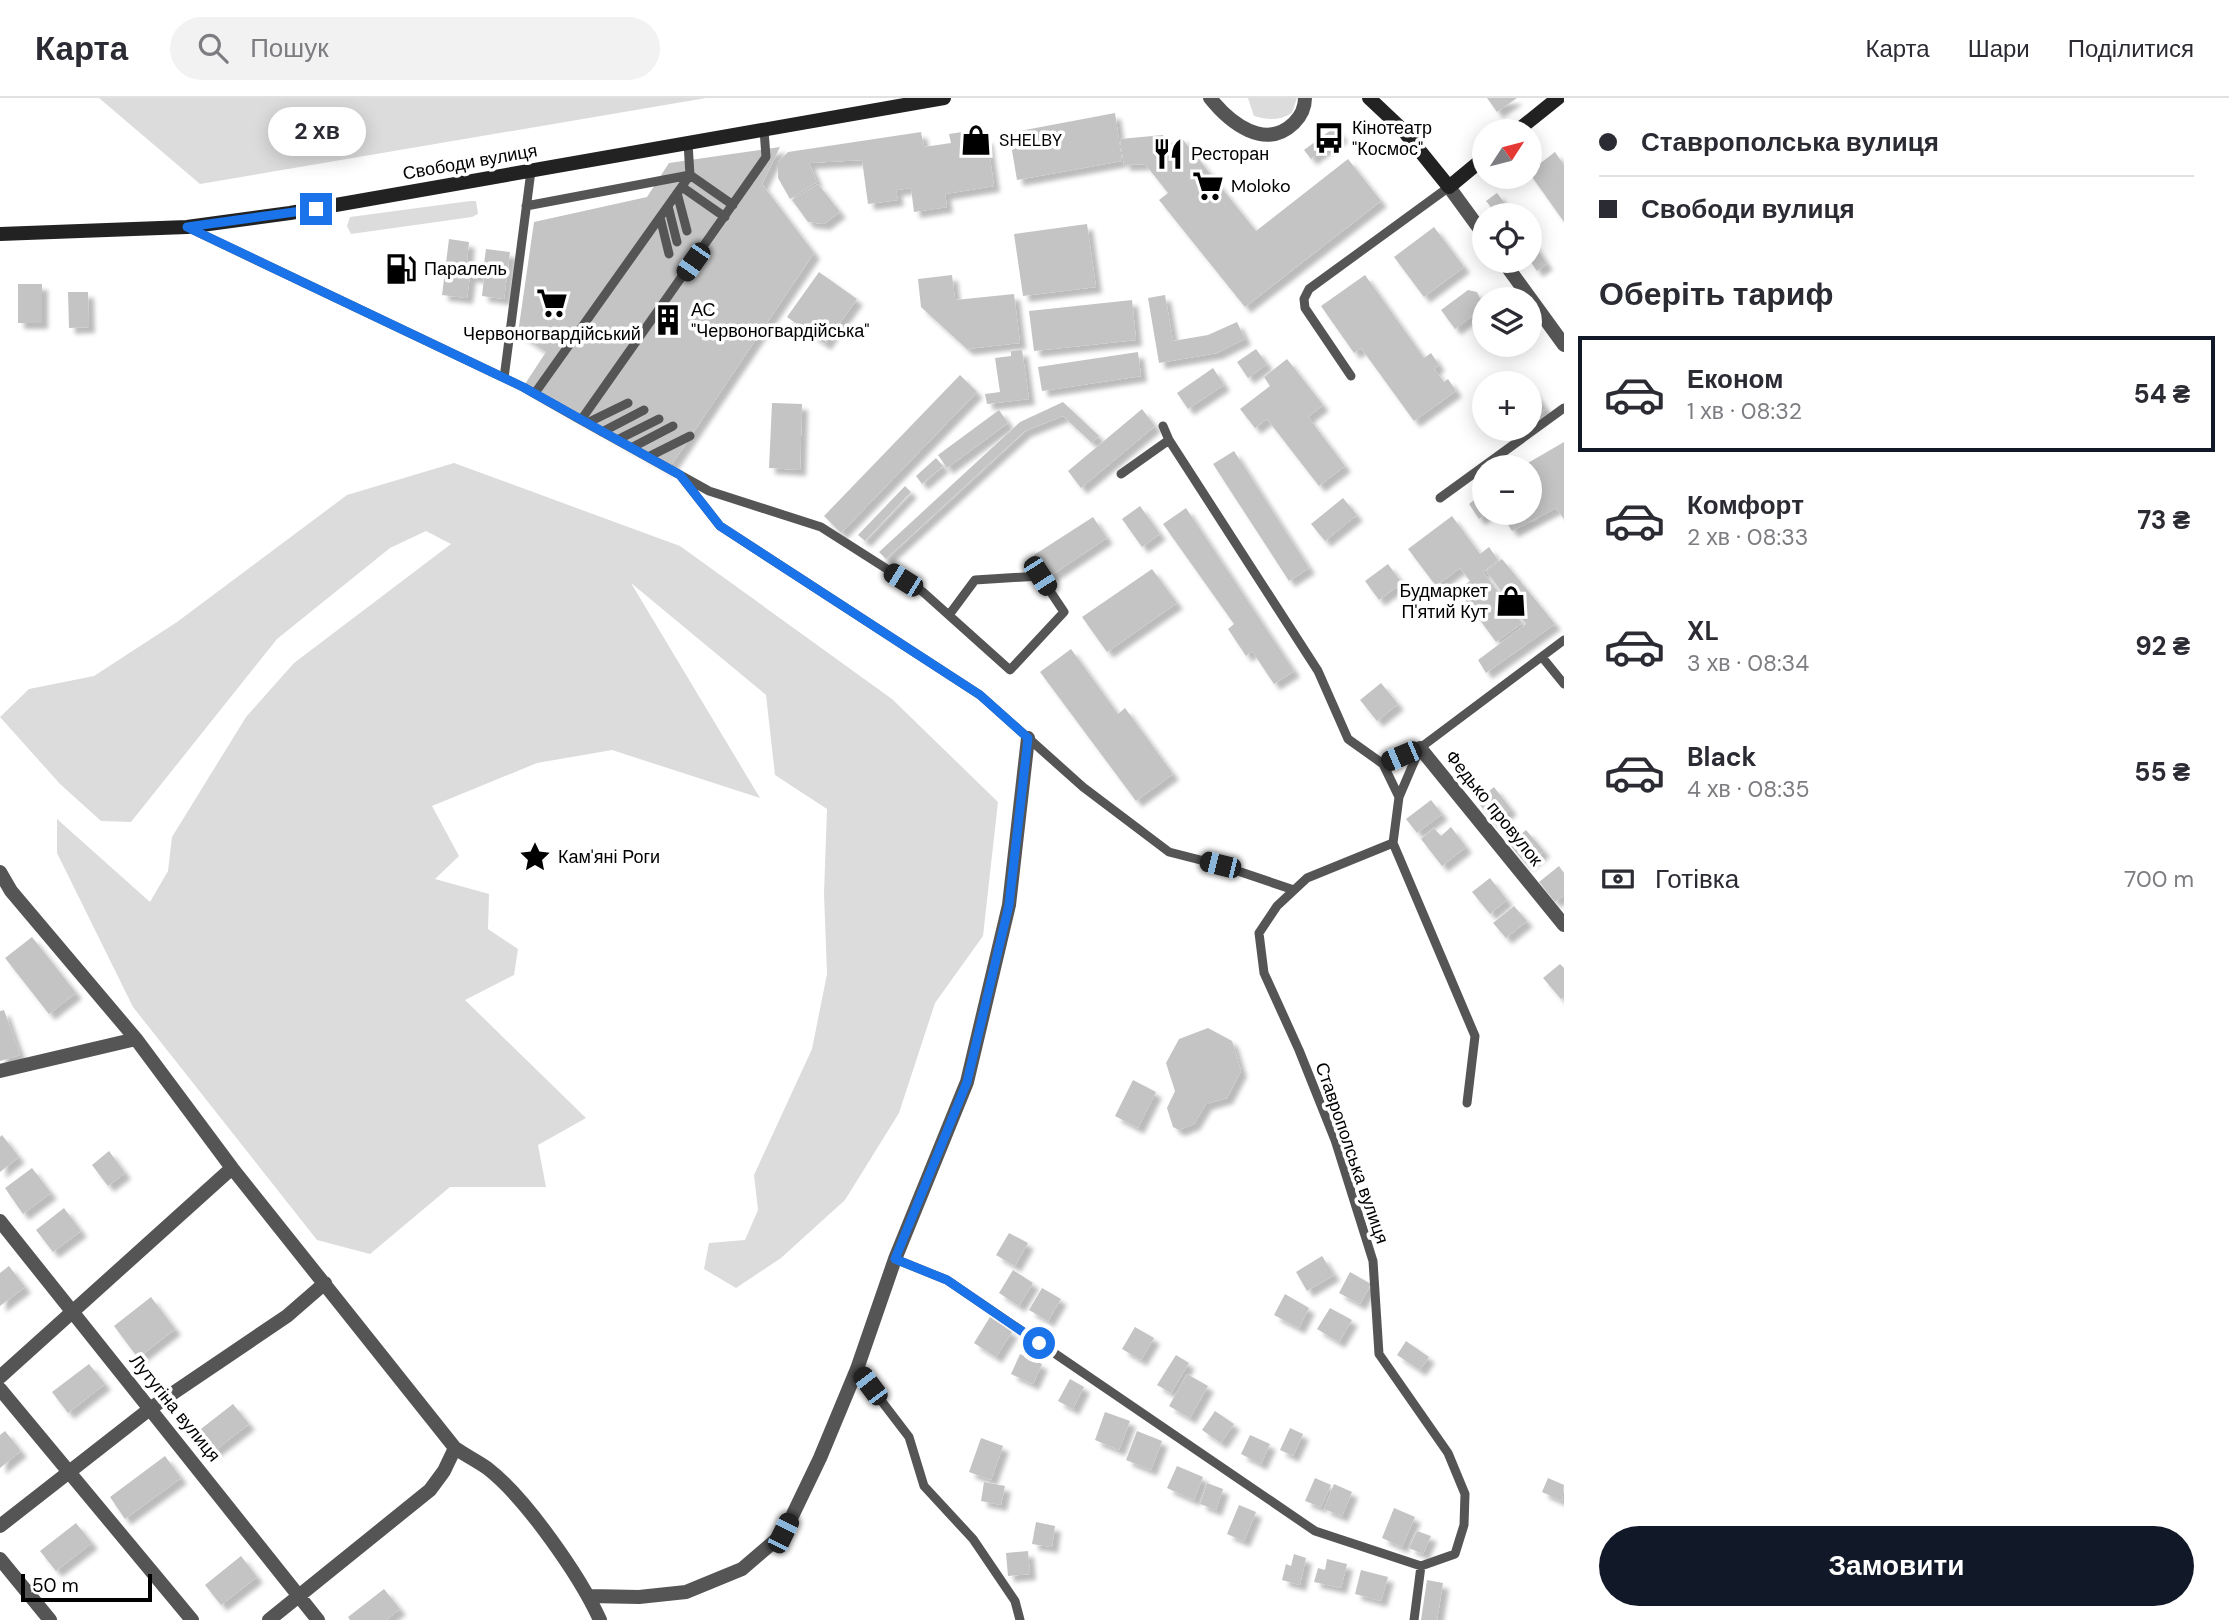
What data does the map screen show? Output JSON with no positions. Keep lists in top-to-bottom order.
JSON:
{
  "streets": {
    "main road": ["Свободи вулиця"],
    "street": ["Федько провулок", "Лутугіна вулиця"],
    "lane": ["Ставрополська вулиця"]
  },
  "places": {
    "bus stop": ["Кінотеатр \"Космос\""],
    "shop": ["SHELBY", "Будмаркет П'ятий Кут"],
    "restaurant": ["Ресторан"],
    "supermarket": ["Moloko", "Червоногвардійський"],
    "fuel station": ["Паралель"],
    "building": ["АС \"Червоногвардійська\""],
    "place": ["Кам'яні Роги"]
  },
  "scale_bar": "50 m",
  "north": "top right",
  "page": {
    "header": "Карта",
    "search": "Пошук",
    "nav": ["Карта", "Шари", "Поділитися"],
    "banner": ["Ставрополська вулиця", "Свободи вулиця"],
    "bubble": "2 хв",
    "map_buttons": ["+", "−"],
    "heading": "Оберіть тариф",
    "list": [
      {
        "name": "Економ",
        "note": "1 хв · 08:32",
        "value": "54 ₴"
      },
      {
        "name": "Комфорт",
        "note": "2 хв · 08:33",
        "value": "73 ₴"
      },
      {
        "name": "XL",
        "note": "3 хв · 08:34",
        "value": "92 ₴"
      },
      {
        "name": "Black",
        "note": "4 хв · 08:35",
        "value": "55 ₴"
      }
    ],
    "pay": ["Готівка", "700 m"],
    "buttons": "Замовити",
    "scale": "50 m"
  }
}
